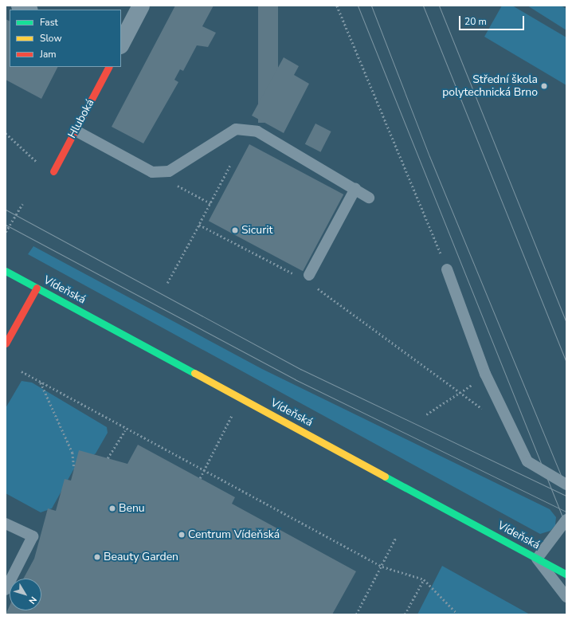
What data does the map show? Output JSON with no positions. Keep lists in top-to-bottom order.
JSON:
{
  "streets": {
    "main road": ["Hluboká", "Vídeňská"]
  },
  "places": [
    "Střední škola polytechnická Brno",
    "Sicurit",
    "Benu",
    "Centrum Vídeňská",
    "Beauty Garden"
  ],
  "legend": ["Fast", "Slow", "Jam"],
  "scale_bar": "20 m",
  "north": "bottom right"
}
